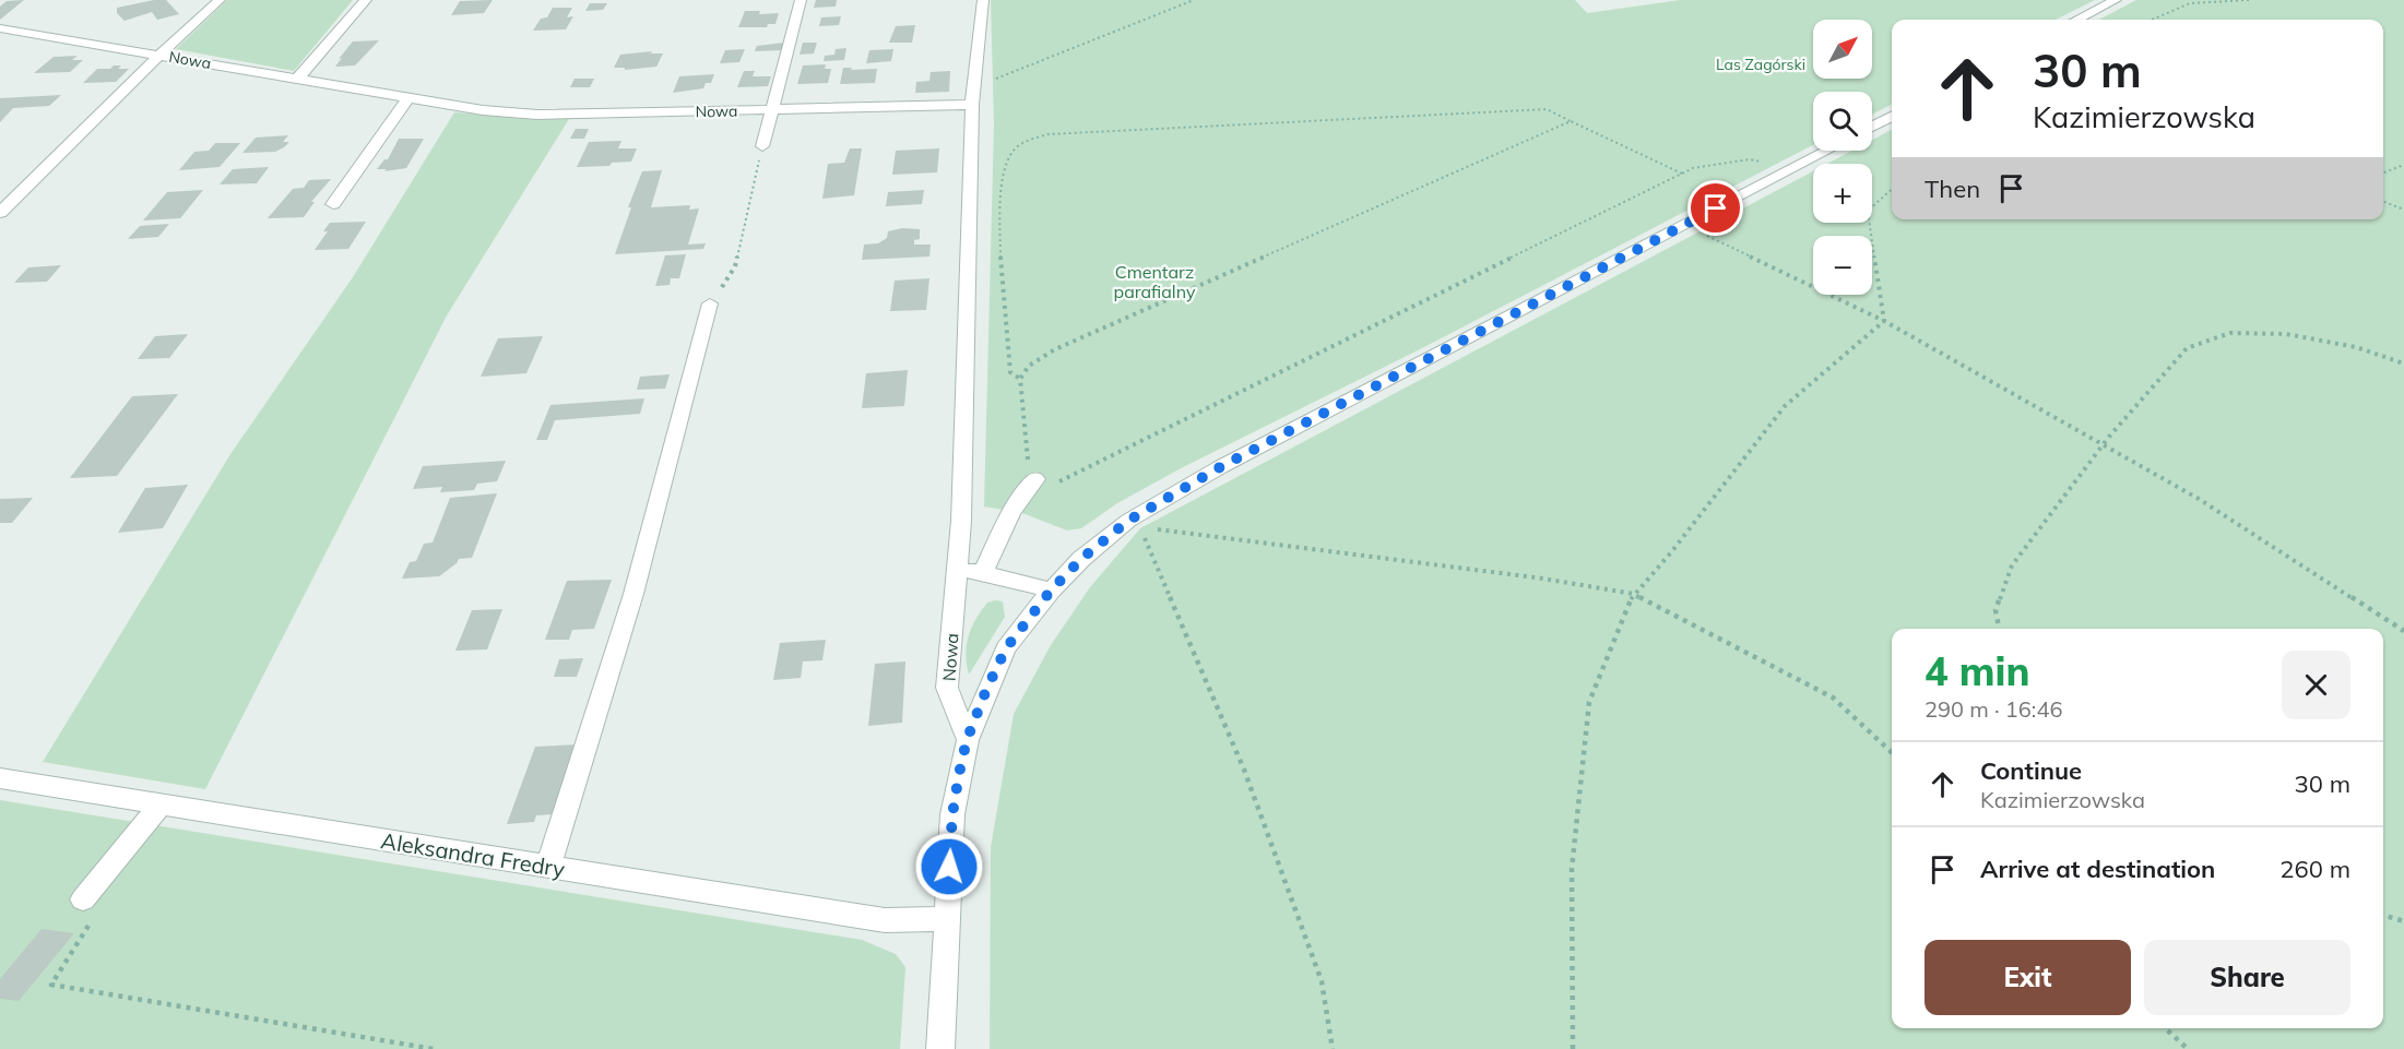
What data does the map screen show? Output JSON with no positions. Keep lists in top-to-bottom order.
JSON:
{
  "streets": {
    "street": ["Nowa", "Aleksandra Fredry"]
  },
  "parks": ["Las Zagórski", "Cmentarz parafialny"],
  "north": "top right",
  "page": {
    "map_buttons": ["+", "−"],
    "turn": ["30 m", "Kazimierzowska"],
    "then": "Then",
    "heading": ["4 min", "290 m · 16:46"],
    "list": [
      {
        "name": "Continue",
        "note": "Kazimierzowska",
        "value": "30 m"
      },
      {
        "name": "Arrive at destination",
        "value": "260 m"
      }
    ],
    "buttons": ["Exit", "Share"]
  }
}
